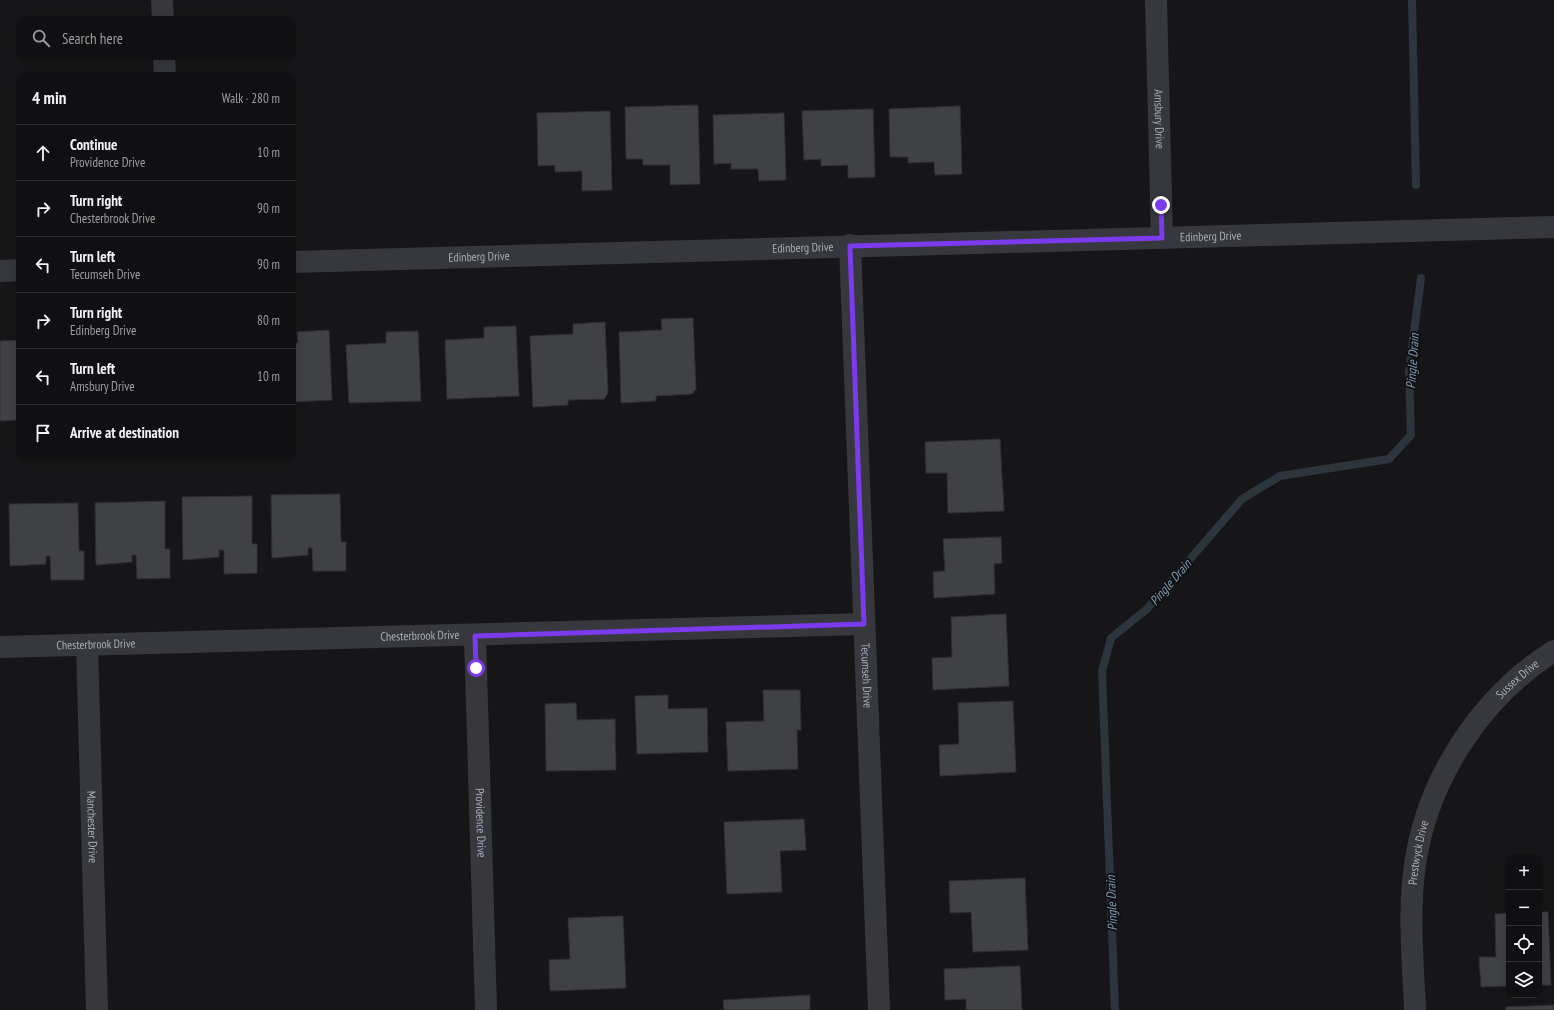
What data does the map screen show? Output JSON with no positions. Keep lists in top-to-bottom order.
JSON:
{
  "streets": {
    "street": [
      "Amsbury Drive",
      "Edinberg Drive",
      "Chesterbrook Drive",
      "Tecumseh Drive",
      "Sussex Drive",
      "Providence Drive",
      "Manchester Drive",
      "Prestwyck Drive"
    ]
  },
  "crossings": [
    ["Amsbury Drive", "Edinberg Drive"],
    ["Edinberg Drive", "Tecumseh Drive"],
    ["Chesterbrook Drive", "Tecumseh Drive"],
    ["Chesterbrook Drive", "Providence Drive"],
    ["Chesterbrook Drive", "Manchester Drive"],
    ["Sussex Drive", "Prestwyck Drive"]
  ],
  "water": ["Pingle Drain"],
  "page": {
    "search": "Search here",
    "heading": ["4 min", "Walk · 280 m"],
    "list": [
      ["Continue", "Providence Drive", "10 m"],
      ["Turn right", "Chesterbrook Drive", "90 m"],
      ["Turn left", "Tecumseh Drive", "90 m"],
      ["Turn right", "Edinberg Drive", "80 m"],
      ["Turn left", "Amsbury Drive", "10 m"],
      "Arrive at destination"
    ],
    "map_buttons": ["+", "−"]
  }
}
